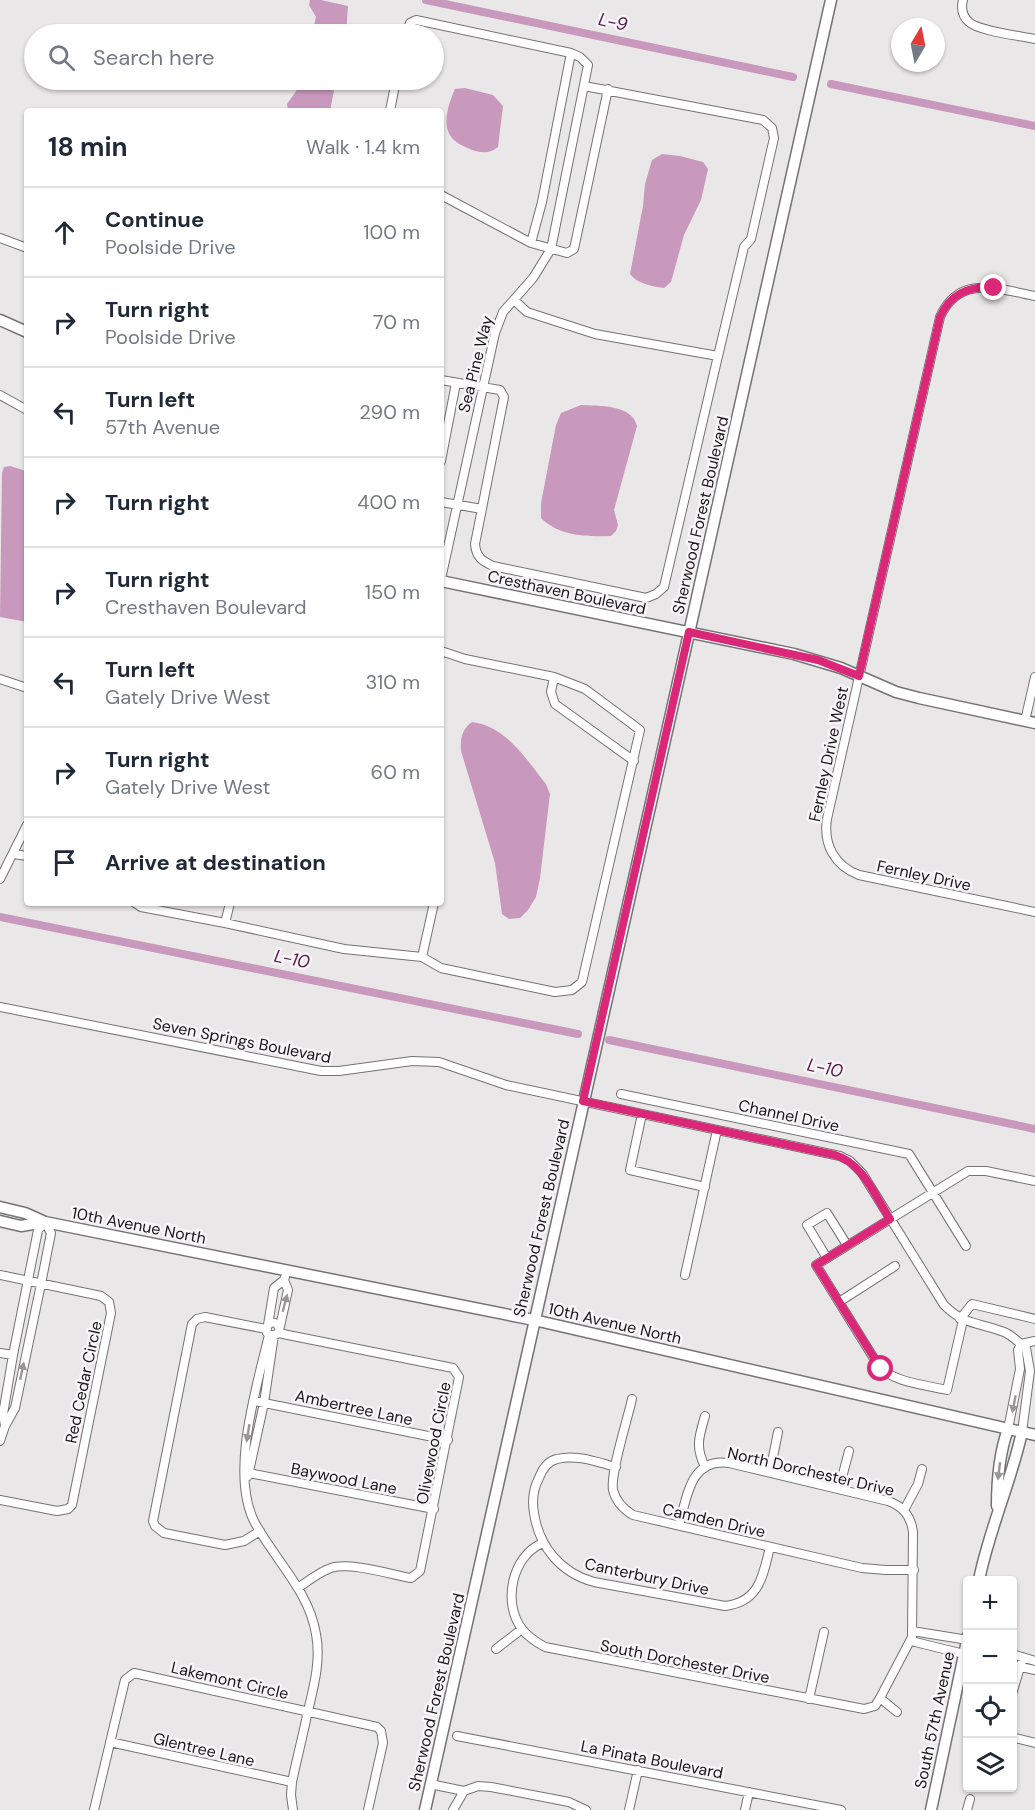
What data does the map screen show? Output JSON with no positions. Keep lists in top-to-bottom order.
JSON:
{
  "streets": {
    "street": [
      "Sea Pine Way",
      "Sherwood Forest Boulevard",
      "Cresthaven Boulevard",
      "Fernley Drive West",
      "Fernley Drive",
      "Seven Springs Boulevard",
      "Channel Drive",
      "10th Avenue North",
      "Red Cedar Circle",
      "Ambertree Lane",
      "Olivewood Circle",
      "North Dorchester Drive",
      "Baywood Lane",
      "Camden Drive",
      "Canterbury Drive",
      "South Dorchester Drive",
      "Lakemont Circle",
      "South 57th Avenue",
      "Glentree Lane",
      "La Pinata Boulevard"
    ]
  },
  "crossings": [
    ["Sherwood Forest Boulevard", "Cresthaven Boulevard"],
    ["Sherwood Forest Boulevard", "Seven Springs Boulevard"],
    ["Sherwood Forest Boulevard", "10th Avenue North"],
    ["Cresthaven Boulevard", "Fernley Drive West"],
    ["Fernley Drive West", "Fernley Drive"],
    ["Ambertree Lane", "Olivewood Circle"],
    ["Olivewood Circle", "Baywood Lane"],
    ["North Dorchester Drive", "Camden Drive"],
    ["Camden Drive", "Canterbury Drive"],
    ["Lakemont Circle", "Glentree Lane"]
  ],
  "water": ["L-9", "L-10"],
  "north": "top",
  "page": {
    "search": "Search here",
    "heading": ["18 min", "Walk · 1.4 km"],
    "list": [
      ["Continue", "Poolside Drive", "100 m"],
      ["Turn right", "Poolside Drive", "70 m"],
      ["Turn left", "57th Avenue", "290 m"],
      ["Turn right", "400 m"],
      ["Turn right", "Cresthaven Boulevard", "150 m"],
      ["Turn left", "Gately Drive West", "310 m"],
      ["Turn right", "Gately Drive West", "60 m"],
      "Arrive at destination"
    ],
    "map_buttons": ["+", "−"]
  }
}
